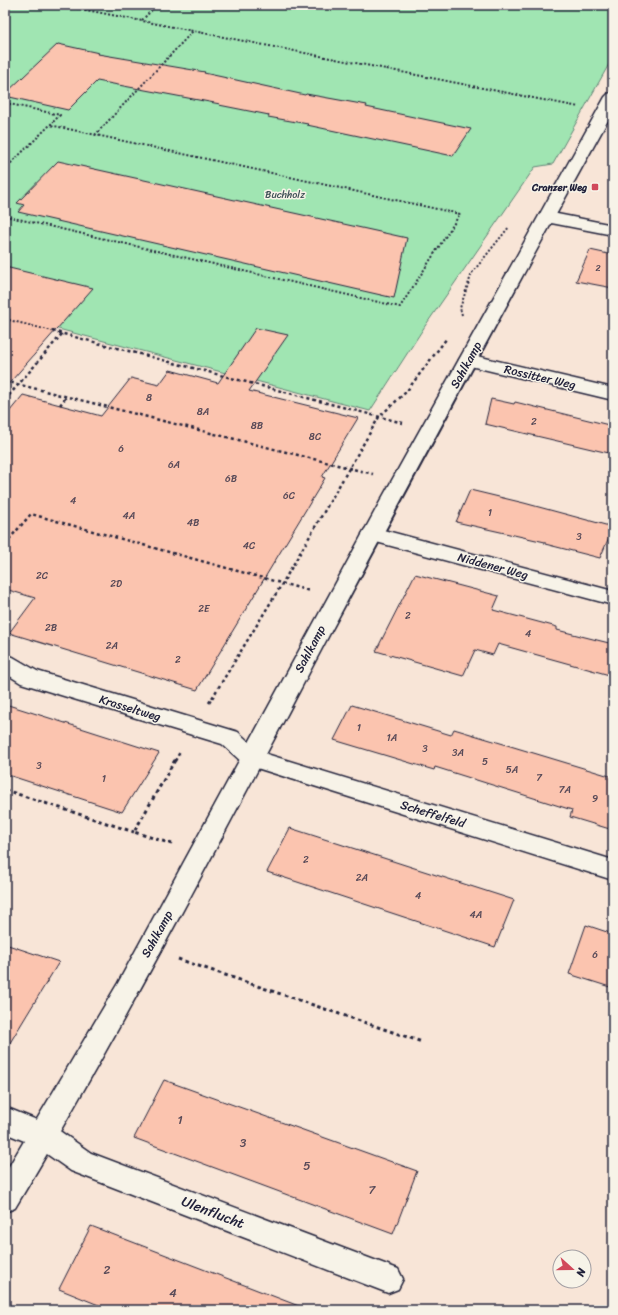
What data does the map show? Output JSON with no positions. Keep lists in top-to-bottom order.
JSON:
{
  "streets": {
    "street": [
      "Sahlkamp",
      "Rossitter Weg",
      "Niddener Weg",
      "Krasseltweg",
      "Scheffelfeld",
      "Ulenflucht"
    ]
  },
  "crossings": [
    ["Sahlkamp", "Rossitter Weg"],
    ["Sahlkamp", "Niddener Weg"],
    ["Sahlkamp", "Krasseltweg"],
    ["Sahlkamp", "Scheffelfeld"],
    ["Sahlkamp", "Ulenflucht"],
    ["Krasseltweg", "Scheffelfeld"]
  ],
  "parks": ["Buchholz"],
  "places": {
    "transit": ["Cranzer Weg"]
  },
  "house_numbers": [
    "2",
    "8",
    "8A",
    "2",
    "8B",
    "8C",
    "6",
    "6A",
    "6B",
    "6C",
    "4",
    "1",
    "4A",
    "4B",
    "3",
    "4C",
    "2C",
    "2D",
    "2E",
    "2",
    "2B",
    "4",
    "2A",
    "2",
    "1",
    "1A",
    "3",
    "3A",
    "5",
    "3",
    "5A",
    "7",
    "1",
    "7A",
    "9",
    "2",
    "2A",
    "4",
    "4A",
    "6",
    "1",
    "3",
    "5",
    "7",
    "2",
    "4"
  ],
  "north": "right"
}
